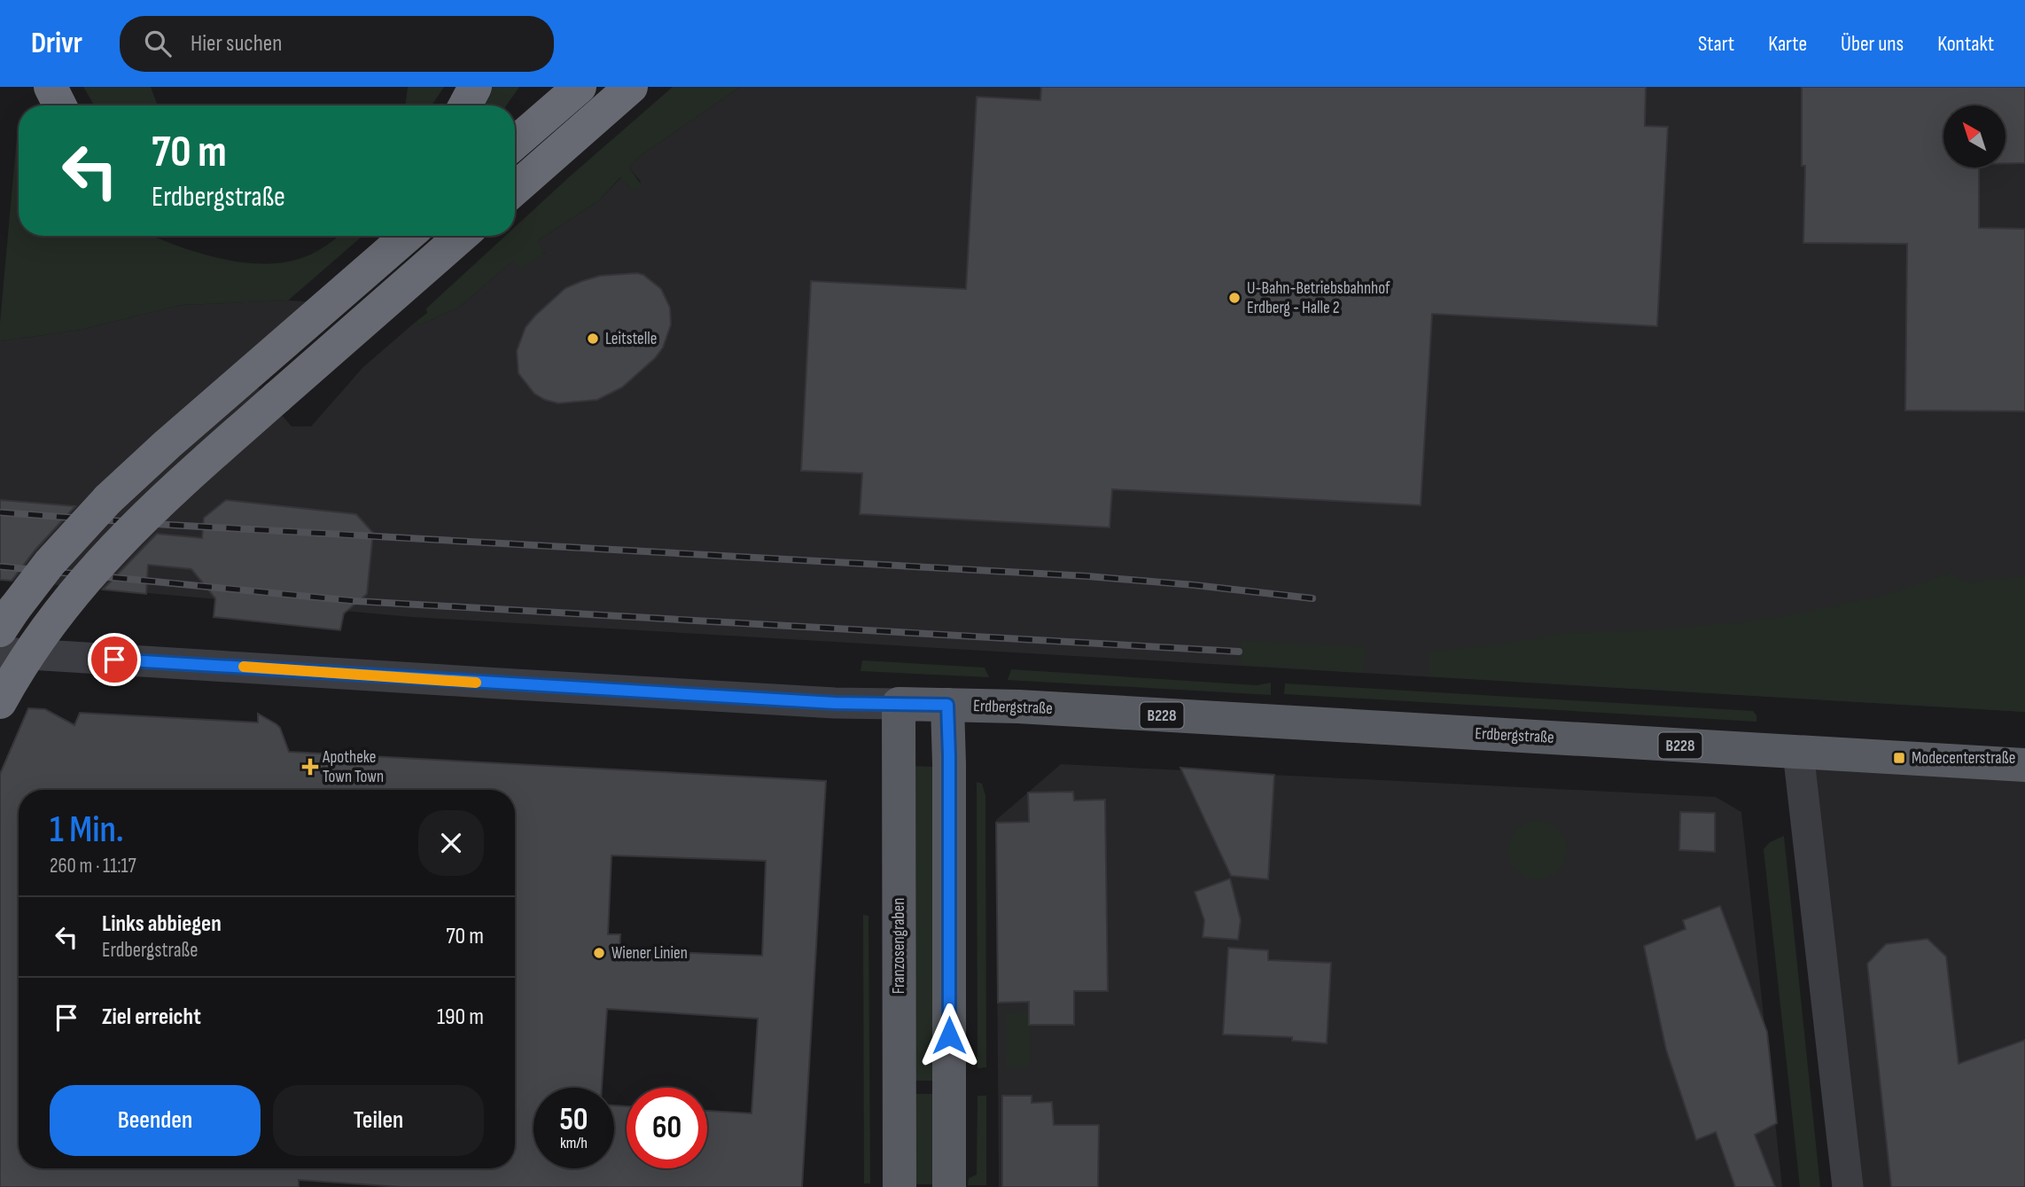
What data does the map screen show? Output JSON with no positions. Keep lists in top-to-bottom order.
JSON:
{
  "streets": {
    "main road": ["Erdbergstraße", "B228", "Franzosengraben"]
  },
  "crossings": [
    ["Erdbergstraße", "Franzosengraben"]
  ],
  "places": {
    "other": ["U-Bahn-Betriebsbahnhof Erdberg - Halle 2", "Leitstelle", "Wiener Linien"],
    "transit": ["Modecenterstraße"],
    "health": ["Apotheke Town Town"]
  },
  "north": "top left",
  "page": {
    "header": "Drivr",
    "search": "Hier suchen",
    "nav": [
      "Start",
      "Karte",
      "Über uns",
      "Kontakt"
    ],
    "turn": ["70 m", "Erdbergstraße"],
    "heading": ["1 Min.", "260 m · 11:17"],
    "list": [
      {
        "name": "Links abbiegen",
        "note": "Erdbergstraße",
        "value": "70 m"
      },
      {
        "name": "Ziel erreicht",
        "value": "190 m"
      }
    ],
    "buttons": ["Beenden", "Teilen"],
    "speed": "50 km/h",
    "limit": "60"
  }
}
